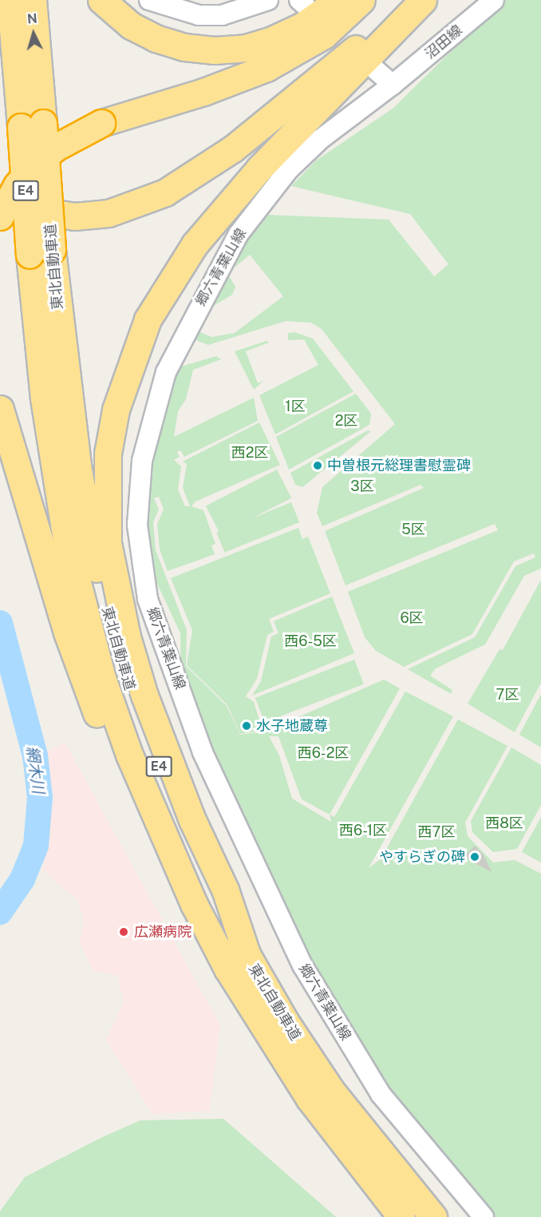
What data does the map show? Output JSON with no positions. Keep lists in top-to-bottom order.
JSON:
{
  "streets": {
    "highway": ["E4", "東北自動車道"],
    "street": ["沼田線", "郷六青葉山線"]
  },
  "crossings": [
    ["沼田線", "郷六青葉山線"]
  ],
  "water": ["網木川"],
  "parks": [
    "1区",
    "2区",
    "西2区",
    "3区",
    "5区",
    "6区",
    "西6-5区",
    "7区",
    "西6-2区",
    "西8区",
    "西6-1区",
    "西7区"
  ],
  "places": [
    "中曽根元総理書慰霊碑",
    "水子地蔵尊",
    "やすらぎの碑",
    "広瀬病院"
  ],
  "north": "top"
}
